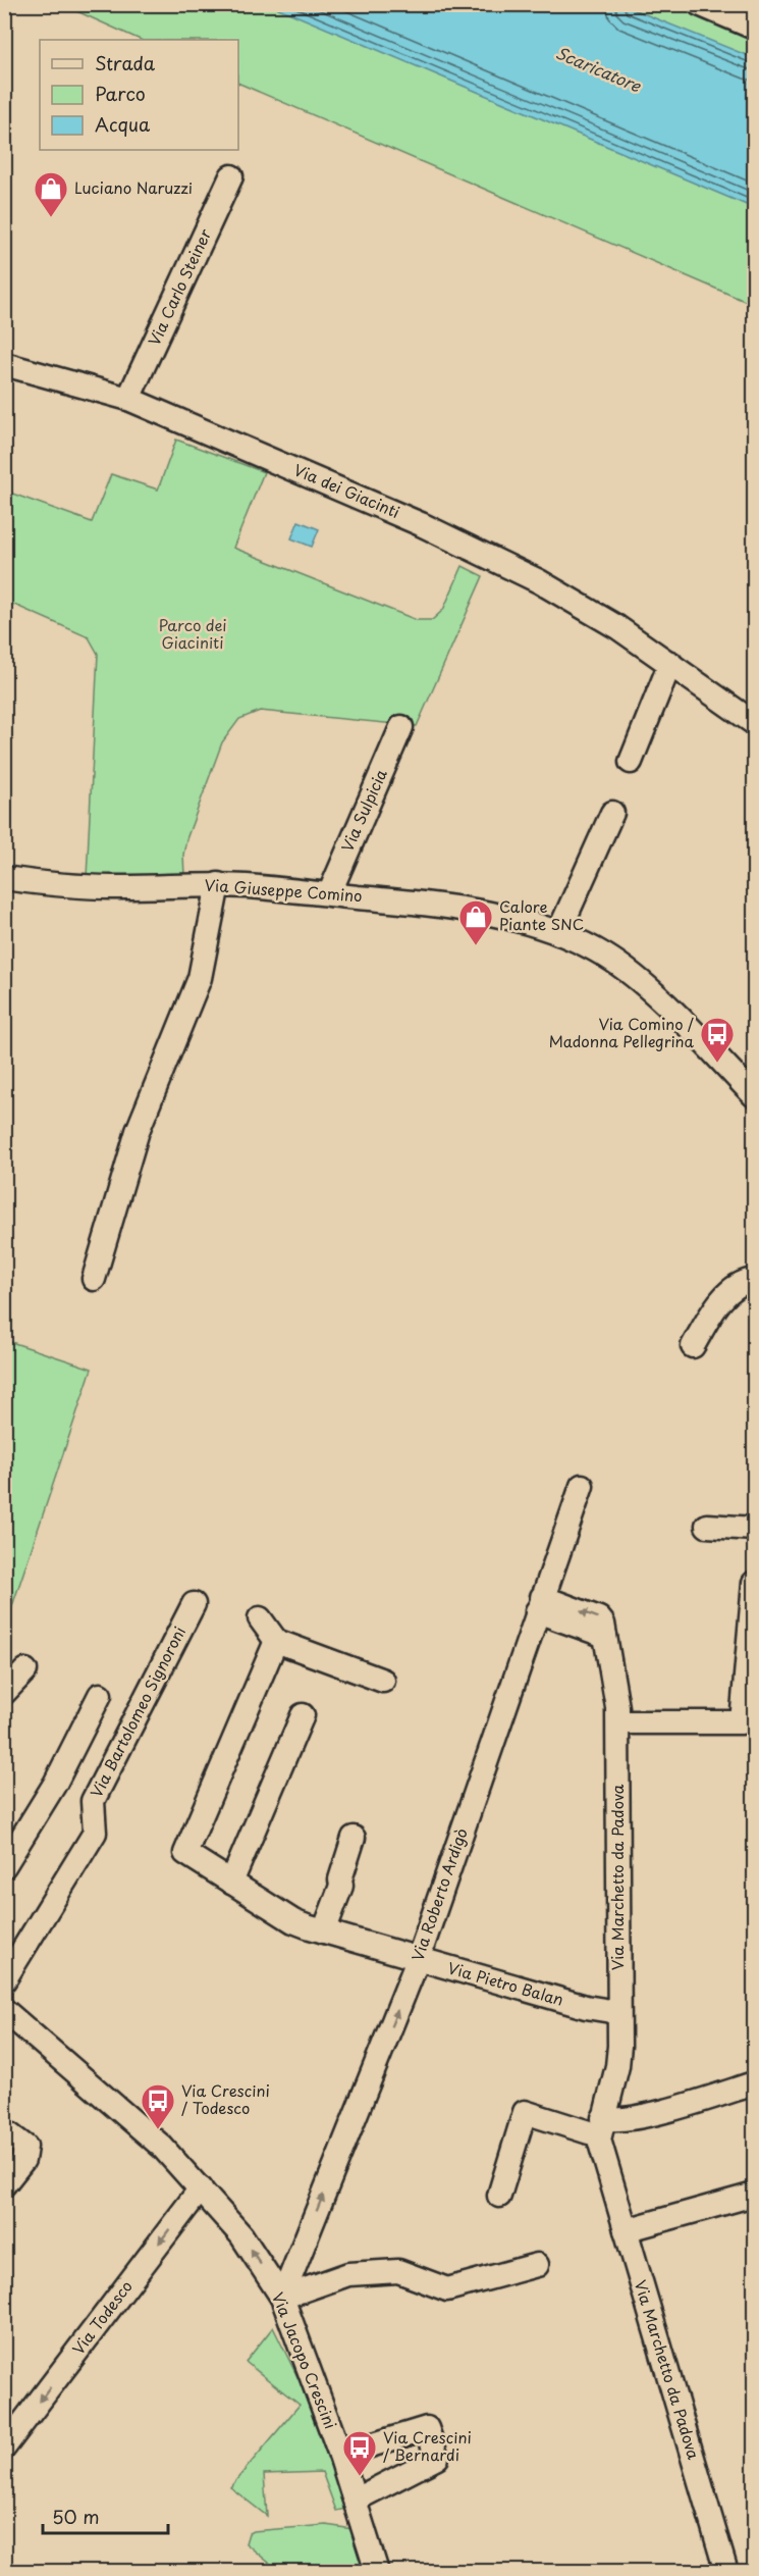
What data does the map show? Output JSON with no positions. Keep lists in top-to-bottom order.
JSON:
{
  "streets": {
    "street": [
      "Via Carlo Steiner",
      "Via dei Giacinti",
      "Via Sulpicia",
      "Via Giuseppe Comino",
      "Via Bartolomeo Signoroni",
      "Via Marchetto da Padova",
      "Via Roberto Ardigò",
      "Via Pietro Balan",
      "Via Todesco",
      "Via Jacopo Crescini"
    ]
  },
  "crossings": [
    ["Via Carlo Steiner", "Via dei Giacinti"],
    ["Via Sulpicia", "Via Giuseppe Comino"],
    ["Via Marchetto da Padova", "Via Roberto Ardigò"],
    ["Via Marchetto da Padova", "Via Pietro Balan"],
    ["Via Roberto Ardigò", "Via Pietro Balan"],
    ["Via Roberto Ardigò", "Via Jacopo Crescini"],
    ["Via Todesco", "Via Jacopo Crescini"]
  ],
  "one_way": ["Via Roberto Ardigò", "Via Todesco"],
  "water": ["Scaricatore"],
  "parks": ["Parco dei Giaciniti"],
  "places": {
    "shop": ["Luciano Naruzzi", "Calore Piante SNC"],
    "bus stop": ["Via Comino / Madonna Pellegrina", "Via Crescini / Todesco", "Via Crescini / Bernardi"]
  },
  "legend": ["Strada", "Parco", "Acqua"],
  "scale_bar": "50 m"
}
